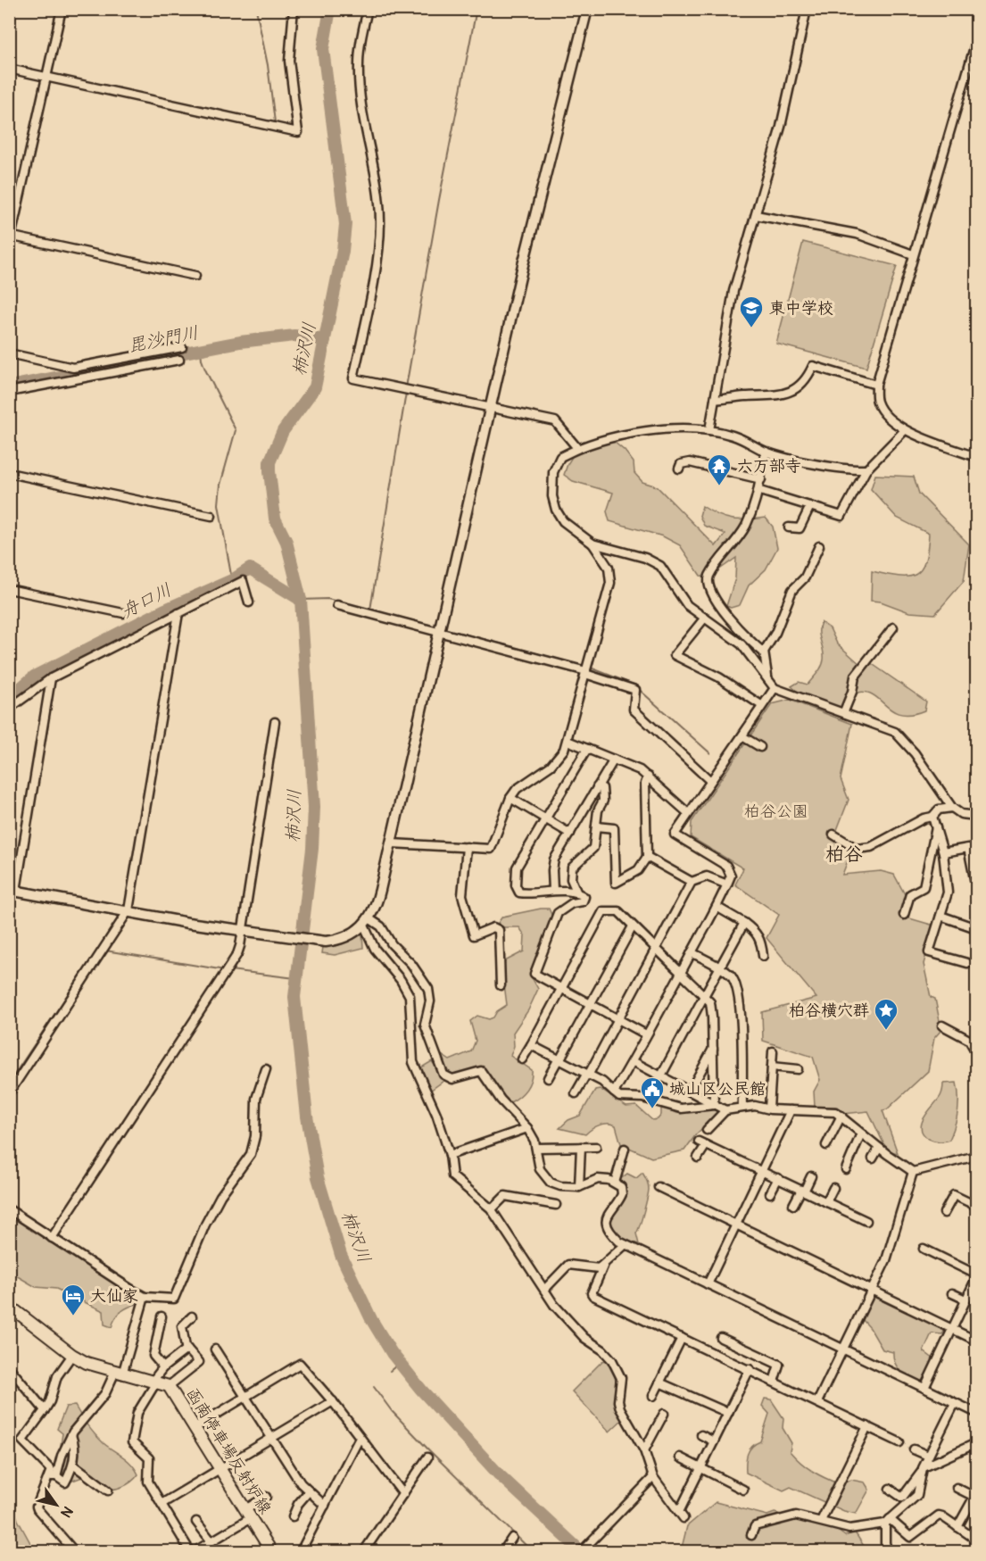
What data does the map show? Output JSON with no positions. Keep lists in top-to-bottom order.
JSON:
{
  "streets": {
    "main road": ["函南停車場反射炉線"]
  },
  "districts": ["柏谷"],
  "water": ["毘沙門川", "柿沢川", "舟口川"],
  "parks": ["柏谷公園"],
  "places": {
    "school or university": ["東中学校"],
    "temple": ["六万部寺"],
    "place": ["柏谷横穴群"],
    "public building": ["城山区公民館"],
    "hotel": ["大仙家"]
  },
  "north": "bottom right"
}
